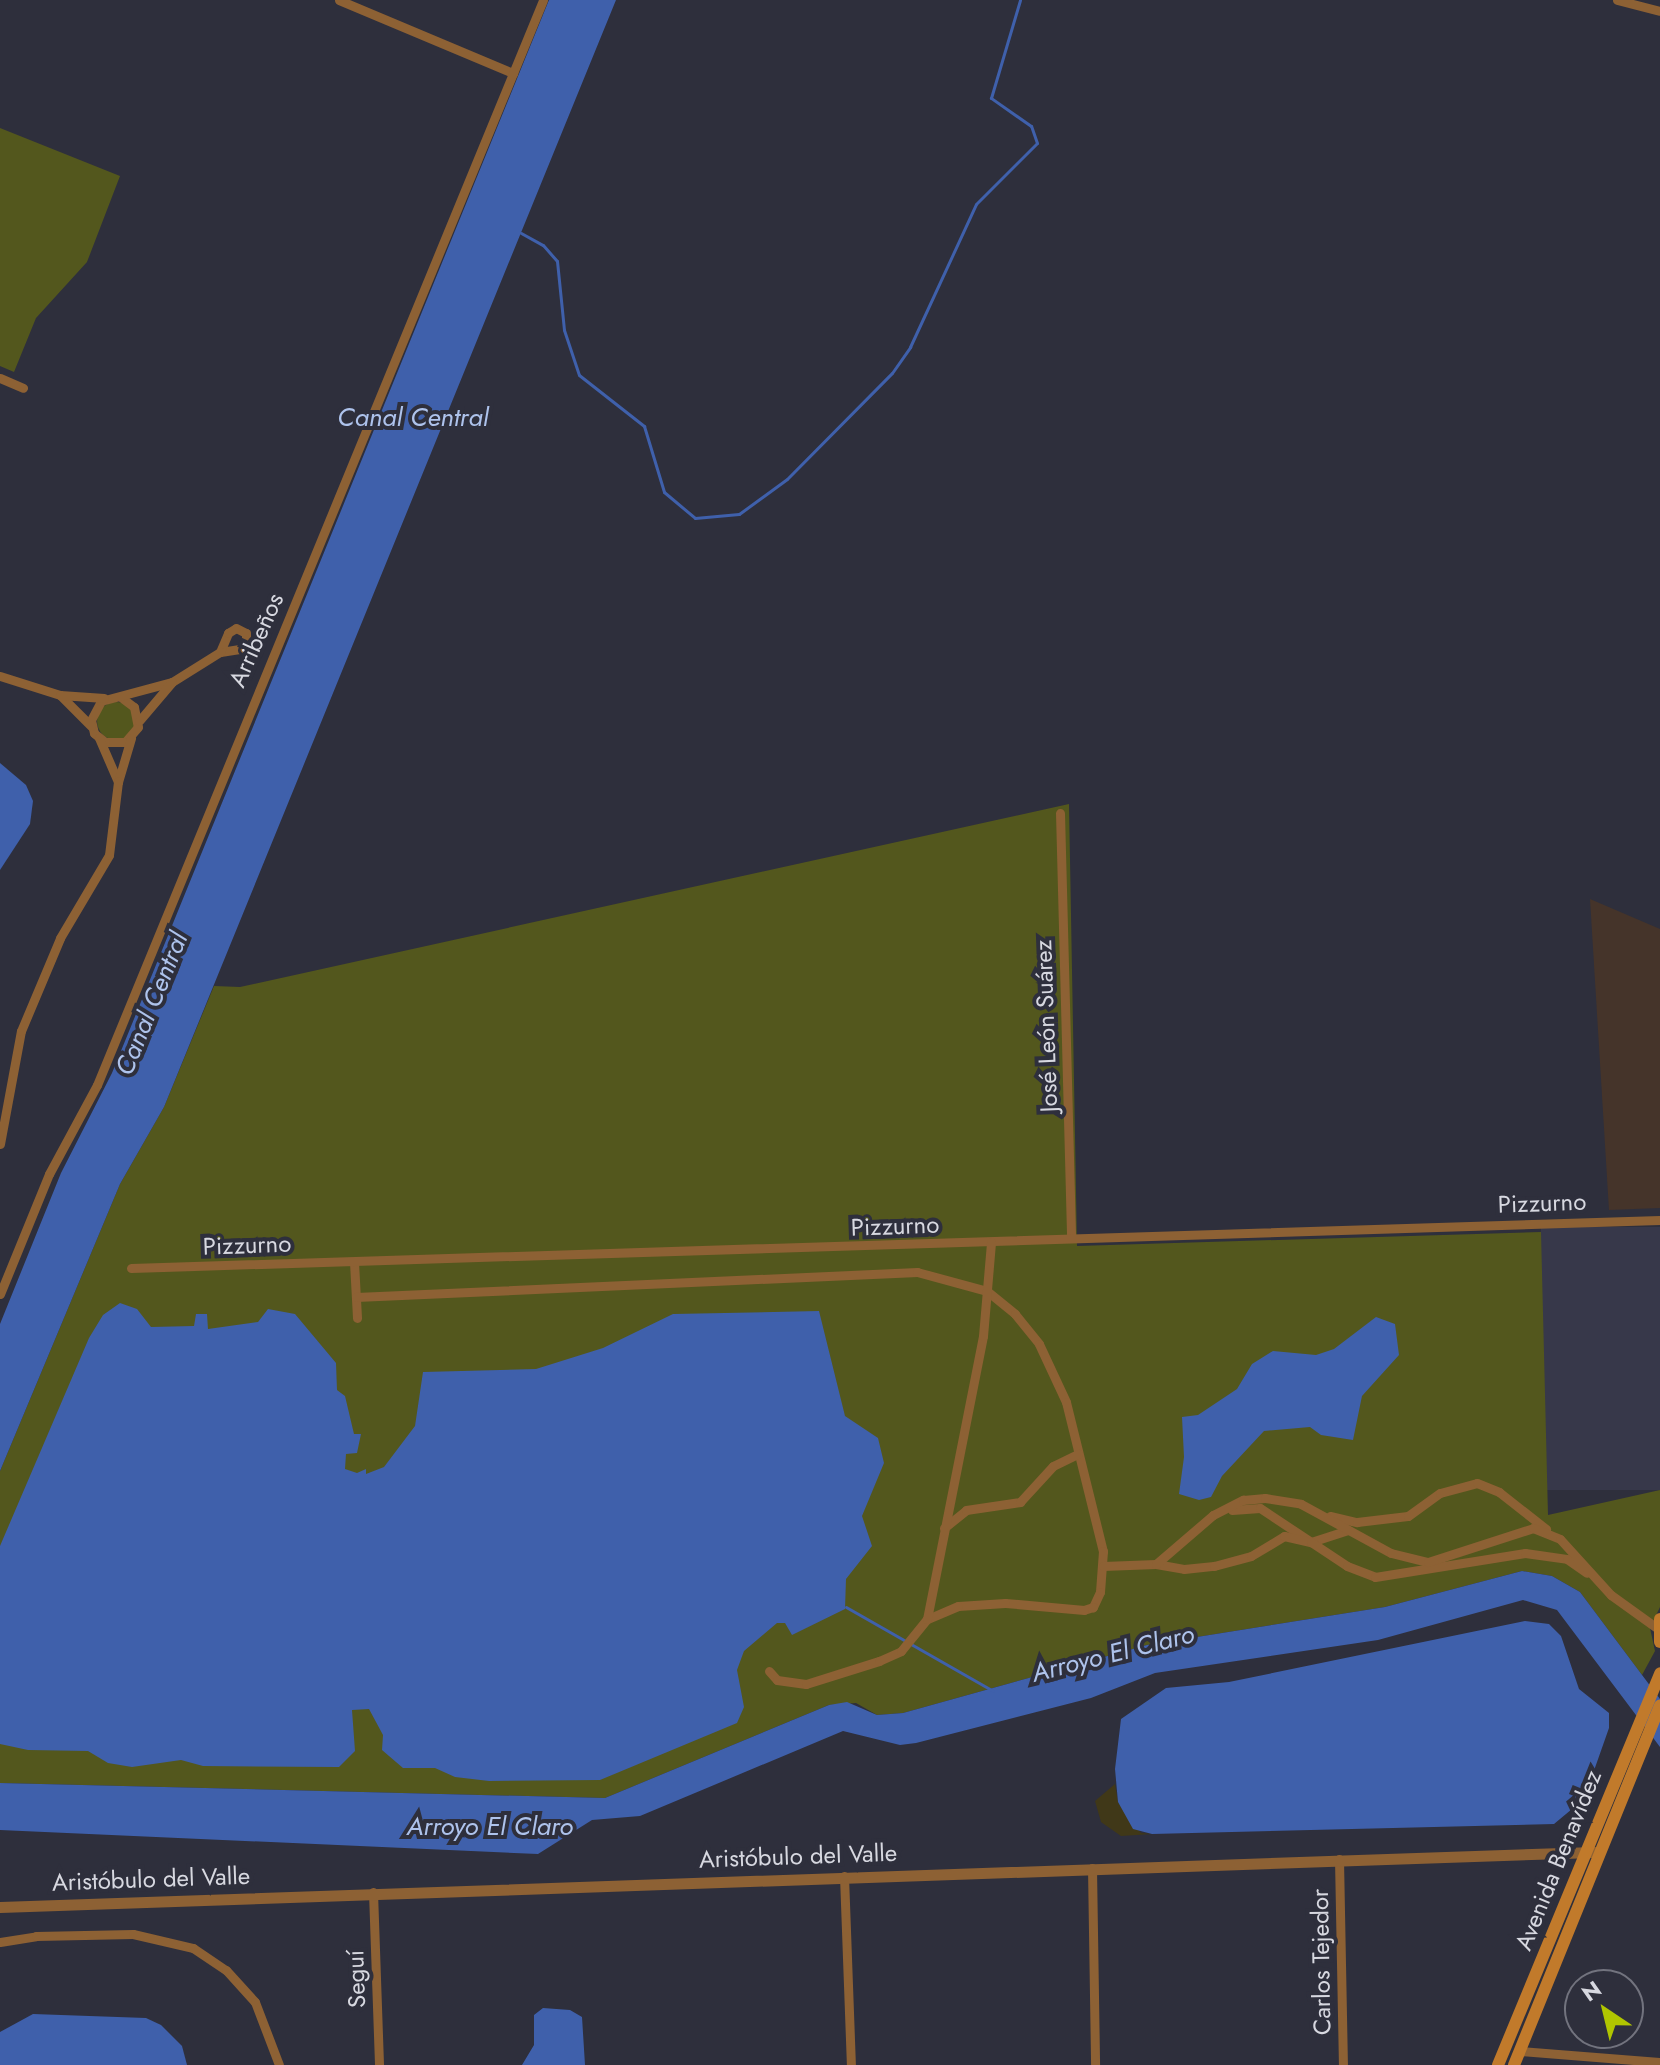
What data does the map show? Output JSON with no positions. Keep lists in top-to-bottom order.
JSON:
{
  "streets": {
    "main road": ["Avenida Benavídez"],
    "street": [
      "Arribeños",
      "José León Suárez",
      "Pizzurno",
      "Aristóbulo del Valle",
      "Carlos Tejedor",
      "Seguí"
    ]
  },
  "crossings": [
    ["José León Suárez", "Pizzurno"],
    ["Aristóbulo del Valle", "Avenida Benavídez"],
    ["Aristóbulo del Valle", "Carlos Tejedor"],
    ["Aristóbulo del Valle", "Seguí"]
  ],
  "water": ["Canal Central", "Arroyo El Claro"],
  "north": "top left"
}
